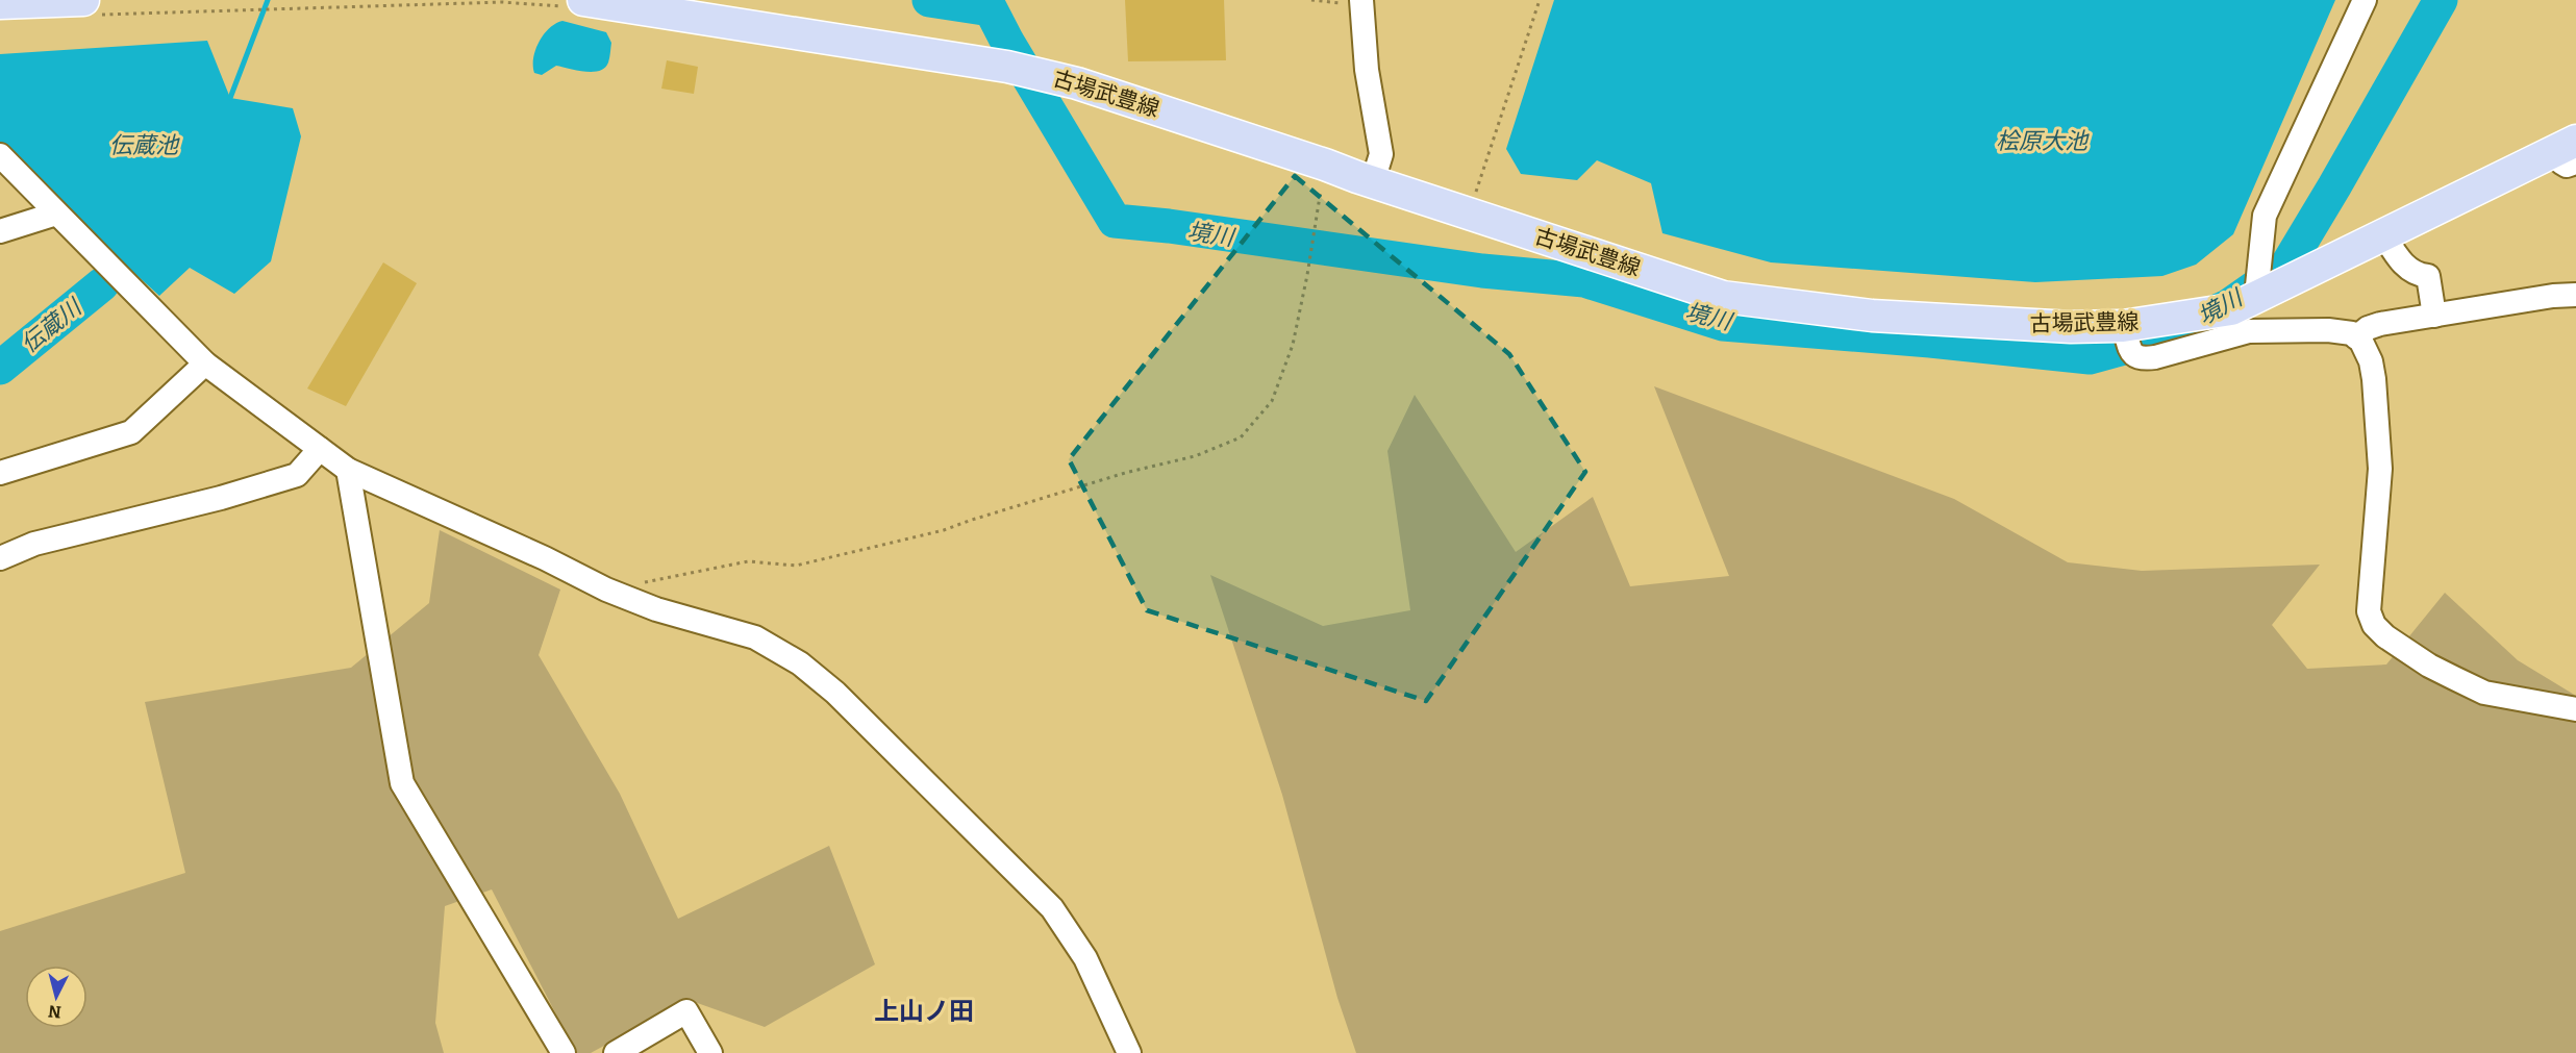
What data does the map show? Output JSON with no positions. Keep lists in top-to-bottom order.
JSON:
{
  "streets": {
    "main road": ["古場武豊線"]
  },
  "districts": ["上山ノ田"],
  "water": [
    "桧原大池",
    "伝蔵池",
    "境川",
    "伝蔵川"
  ],
  "north": "bottom"
}
